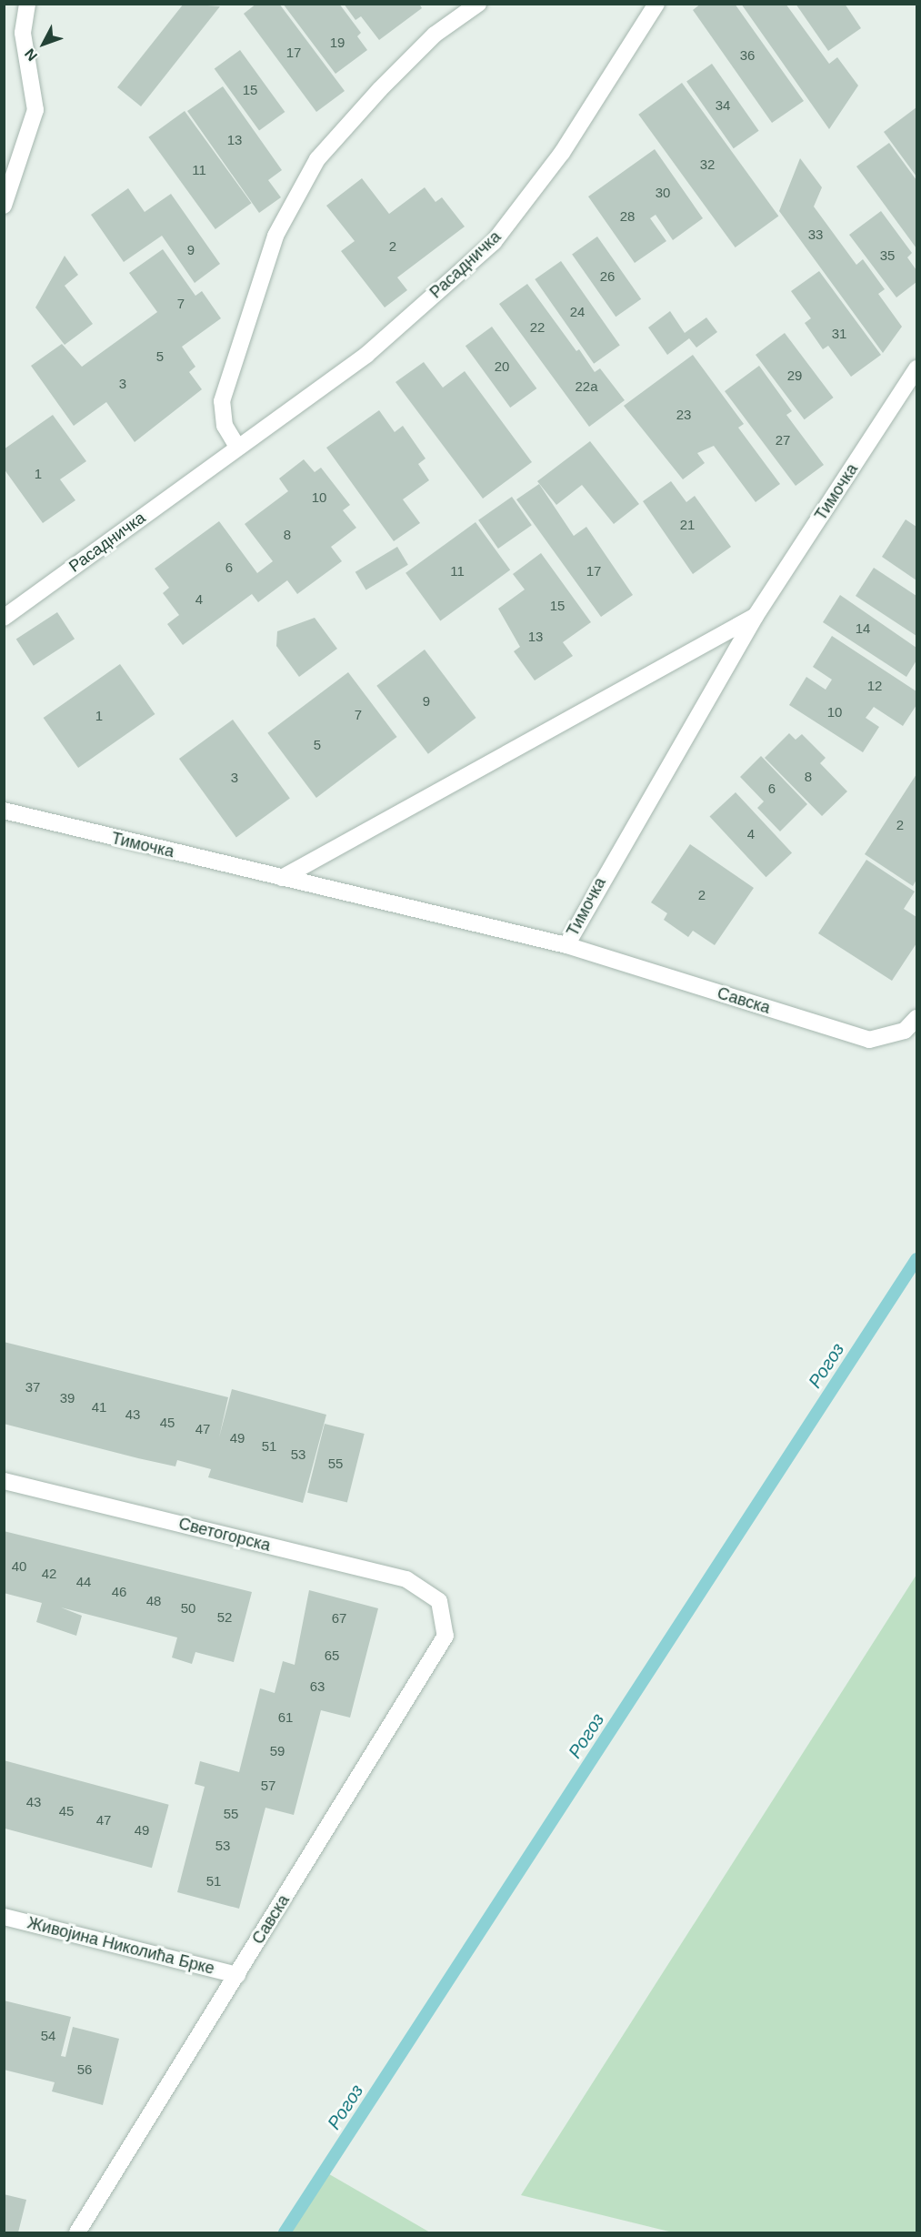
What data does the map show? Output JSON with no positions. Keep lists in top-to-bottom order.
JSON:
{
  "streets": {
    "street": [
      "Расадничка",
      "Тимочка",
      "Савска",
      "Светогорска",
      "Живојина Николића Брке"
    ]
  },
  "crossings": [
    ["Тимочка", "Савска"],
    ["Савска", "Светогорска"],
    ["Савска", "Живојина Николића Брке"]
  ],
  "water": ["Рогоз"],
  "house_numbers": [
    "19",
    "17",
    "36",
    "15",
    "34",
    "13",
    "32",
    "11",
    "30",
    "28",
    "33",
    "2",
    "9",
    "35",
    "26",
    "7",
    "24",
    "22",
    "31",
    "5",
    "20",
    "29",
    "3",
    "22a",
    "23",
    "27",
    "1",
    "10",
    "21",
    "8",
    "6",
    "11",
    "17",
    "4",
    "15",
    "14",
    "13",
    "12",
    "9",
    "10",
    "7",
    "1",
    "5",
    "8",
    "3",
    "6",
    "2",
    "4",
    "2",
    "37",
    "39",
    "41",
    "43",
    "45",
    "47",
    "49",
    "51",
    "53",
    "55",
    "40",
    "42",
    "44",
    "46",
    "48",
    "50",
    "52",
    "67",
    "65",
    "63",
    "61",
    "59",
    "57",
    "43",
    "45",
    "55",
    "47",
    "49",
    "53",
    "51",
    "54",
    "56"
  ],
  "north": "bottom left"
}
